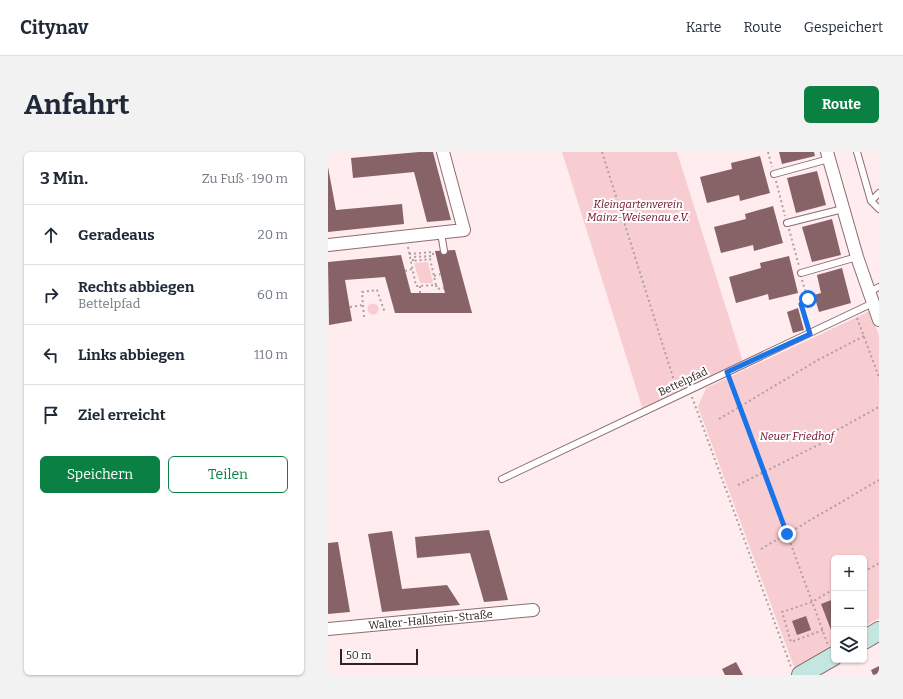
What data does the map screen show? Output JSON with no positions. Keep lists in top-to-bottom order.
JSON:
{
  "streets": {
    "street": ["Walter-Hallstein-Straße"],
    "lane": ["Bettelpfad"]
  },
  "parks": ["Kleingartenverein Mainz-Weisenau e.V.", "Neuer Friedhof"],
  "scale_bar": "50 m",
  "page": {
    "header": "Citynav",
    "nav": ["Karte", "Route", "Gespeichert"],
    "buttons": [
      "Route",
      ["Speichern", "Teilen"]
    ],
    "title": "Anfahrt",
    "heading": ["3 Min.", "Zu Fuß · 190 m"],
    "list": [
      ["Geradeaus", "20 m"],
      ["Rechts abbiegen", "Bettelpfad", "60 m"],
      ["Links abbiegen", "110 m"],
      "Ziel erreicht"
    ],
    "map_buttons": ["+", "−"],
    "scale": "50 m"
  }
}
